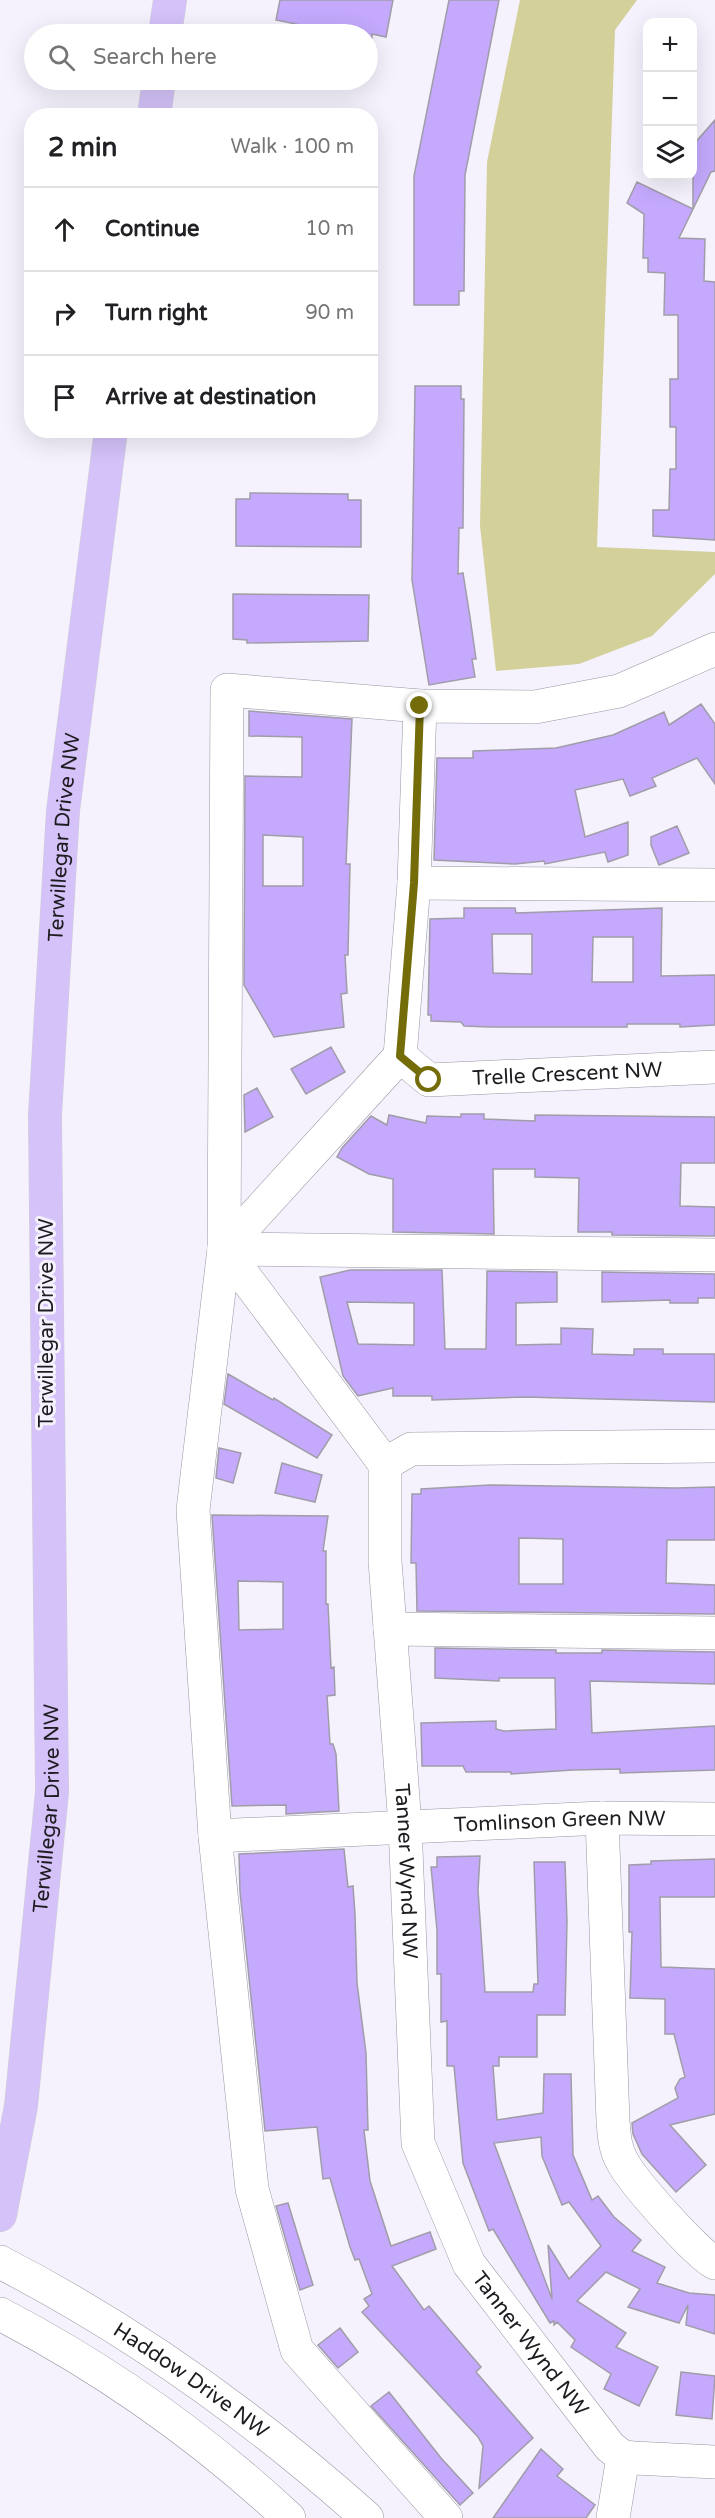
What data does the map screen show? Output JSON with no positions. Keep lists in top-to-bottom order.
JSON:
{
  "streets": {
    "main road": ["Terwillegar Drive NW"],
    "street": [
      "Trelle Crescent NW",
      "Tomlinson Green NW",
      "Tanner Wynd NW",
      "Haddow Drive NW"
    ]
  },
  "crossings": [
    ["Tomlinson Green NW", "Tanner Wynd NW"]
  ],
  "page": {
    "map_buttons": ["+", "−"],
    "search": "Search here",
    "heading": ["2 min", "Walk · 100 m"],
    "list": [
      ["Continue", "10 m"],
      ["Turn right", "90 m"],
      "Arrive at destination"
    ]
  }
}
